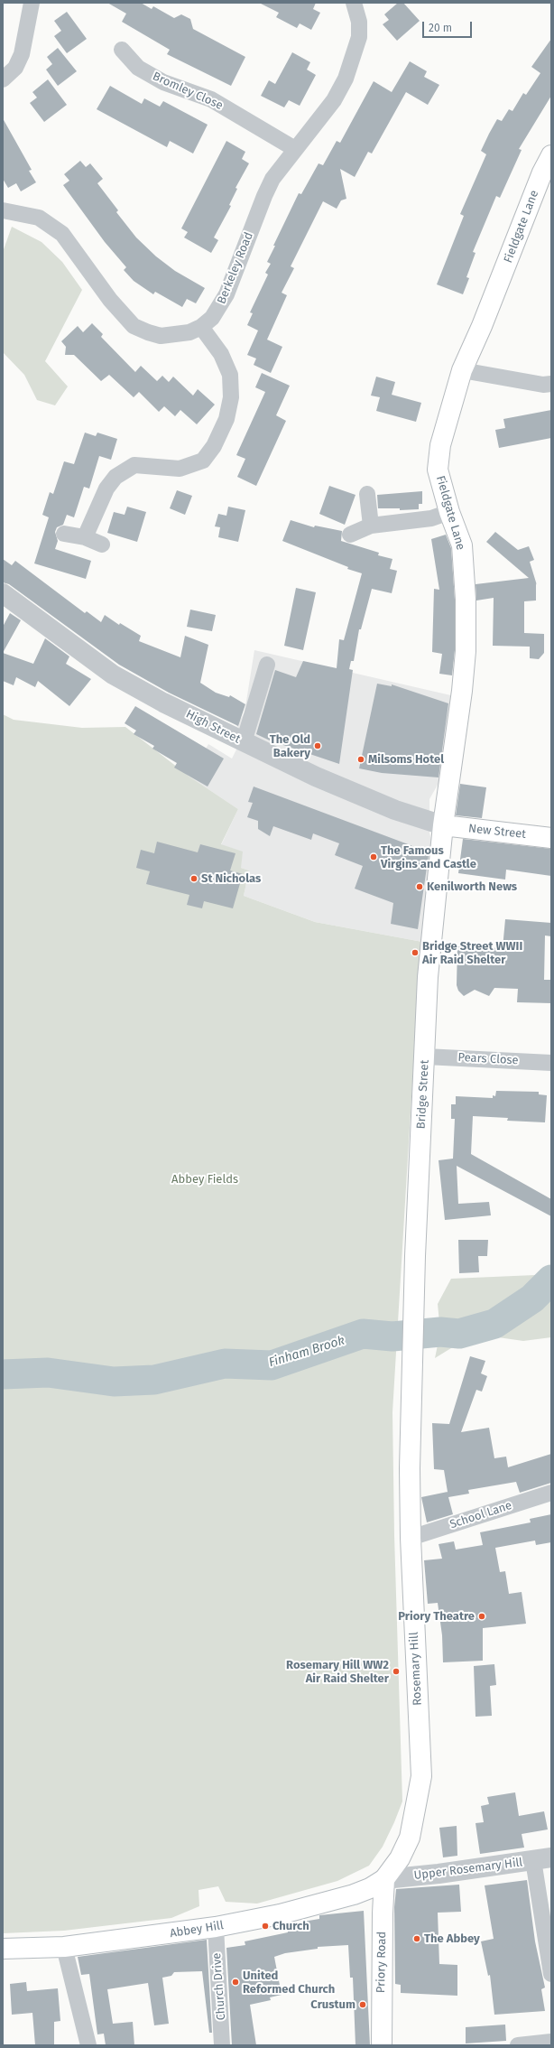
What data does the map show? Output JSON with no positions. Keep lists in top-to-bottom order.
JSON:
{
  "streets": {
    "main road": [
      "Fieldgate Lane",
      "New Street",
      "Bridge Street",
      "Rosemary Hill",
      "Abbey Hill",
      "Priory Road"
    ],
    "street": [
      "Bromley Close",
      "Berkeley Road",
      "High Street",
      "Pears Close",
      "School Lane",
      "Upper Rosemary Hill",
      "Church Drive"
    ]
  },
  "crossings": [
    ["Bromley Close", "Berkeley Road"],
    ["Fieldgate Lane", "High Street"],
    ["Fieldgate Lane", "New Street"],
    ["Fieldgate Lane", "Bridge Street"],
    ["High Street", "New Street"],
    ["High Street", "Bridge Street"],
    ["New Street", "Bridge Street"],
    ["Pears Close", "Bridge Street"],
    ["Bridge Street", "Rosemary Hill"],
    ["School Lane", "Rosemary Hill"],
    ["Rosemary Hill", "Upper Rosemary Hill"],
    ["Rosemary Hill", "Abbey Hill"],
    ["Rosemary Hill", "Priory Road"],
    ["Upper Rosemary Hill", "Abbey Hill"],
    ["Upper Rosemary Hill", "Priory Road"],
    ["Abbey Hill", "Priory Road"],
    ["Abbey Hill", "Church Drive"]
  ],
  "water": ["Finham Brook"],
  "parks": ["Abbey Fields"],
  "places": [
    "The Old Bakery",
    "Milsoms Hotel",
    "The Famous Virgins and Castle",
    "St Nicholas",
    "Kenilworth News",
    "Bridge Street WWII Air Raid Shelter",
    "Priory Theatre",
    "Rosemary Hill WW2 Air Raid Shelter",
    "Church",
    "The Abbey",
    "United Reformed Church",
    "Crustum"
  ],
  "scale_bar": "20 m"
}
